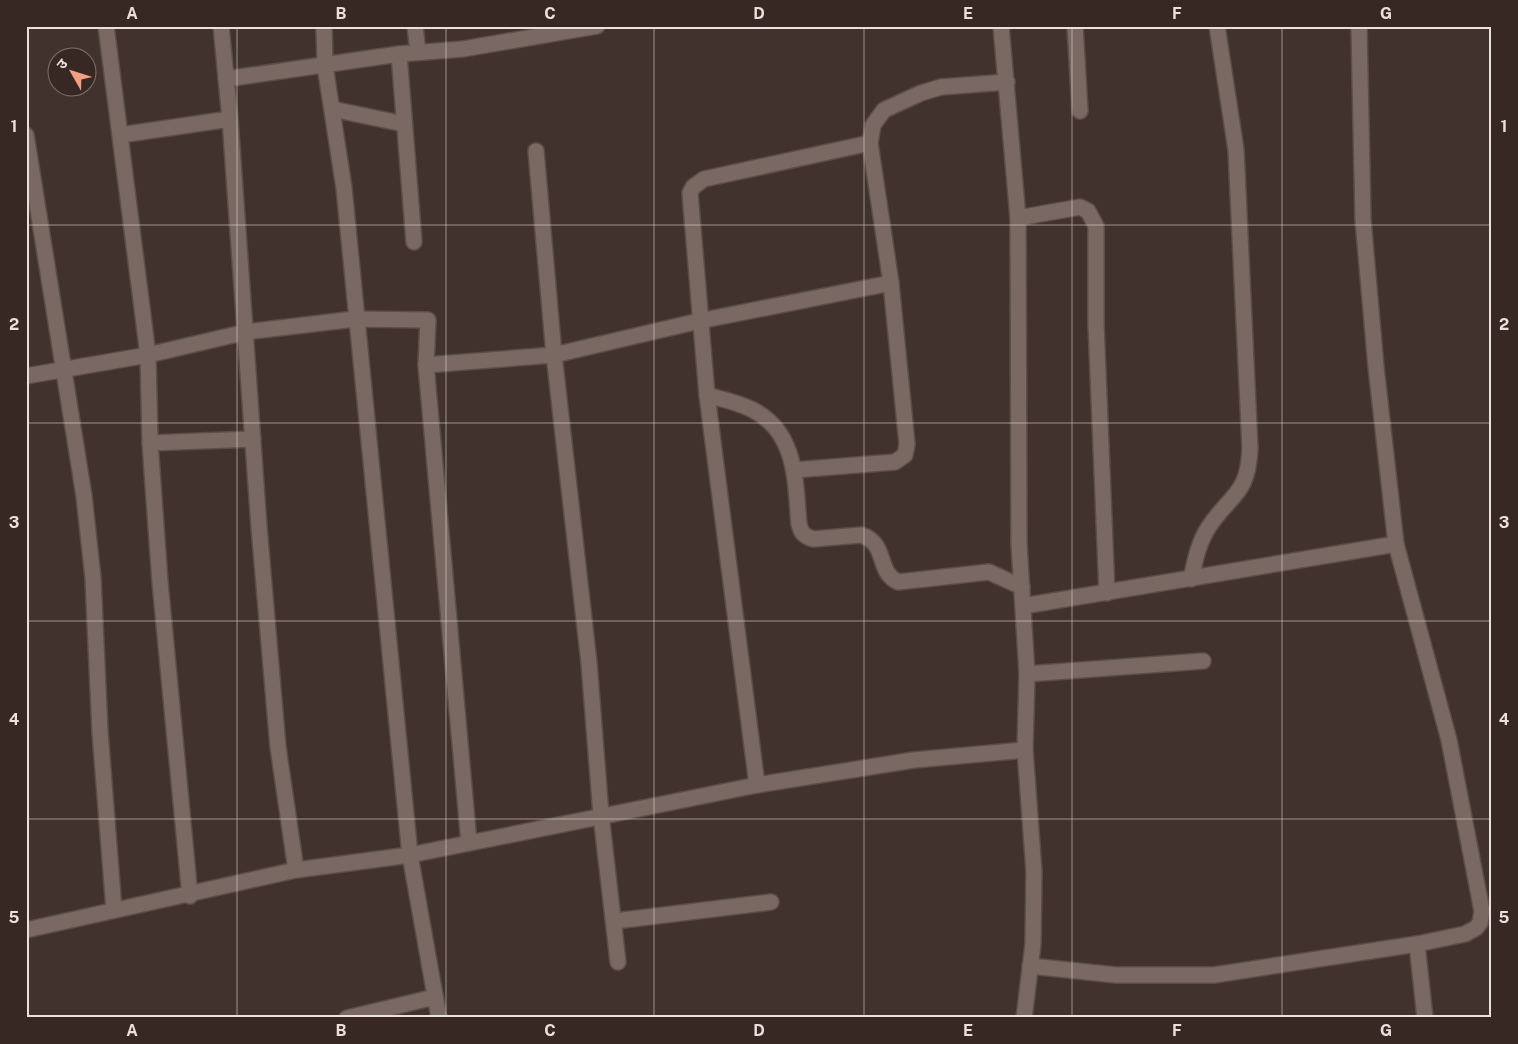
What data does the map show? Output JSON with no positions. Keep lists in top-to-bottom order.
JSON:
{
  "north": "top left",
  "grid": {
    "columns": [
      "A",
      "B",
      "C",
      "D",
      "E",
      "F",
      "G"
    ],
    "rows": [
      "1",
      "2",
      "3",
      "4",
      "5"
    ]
  }
}
